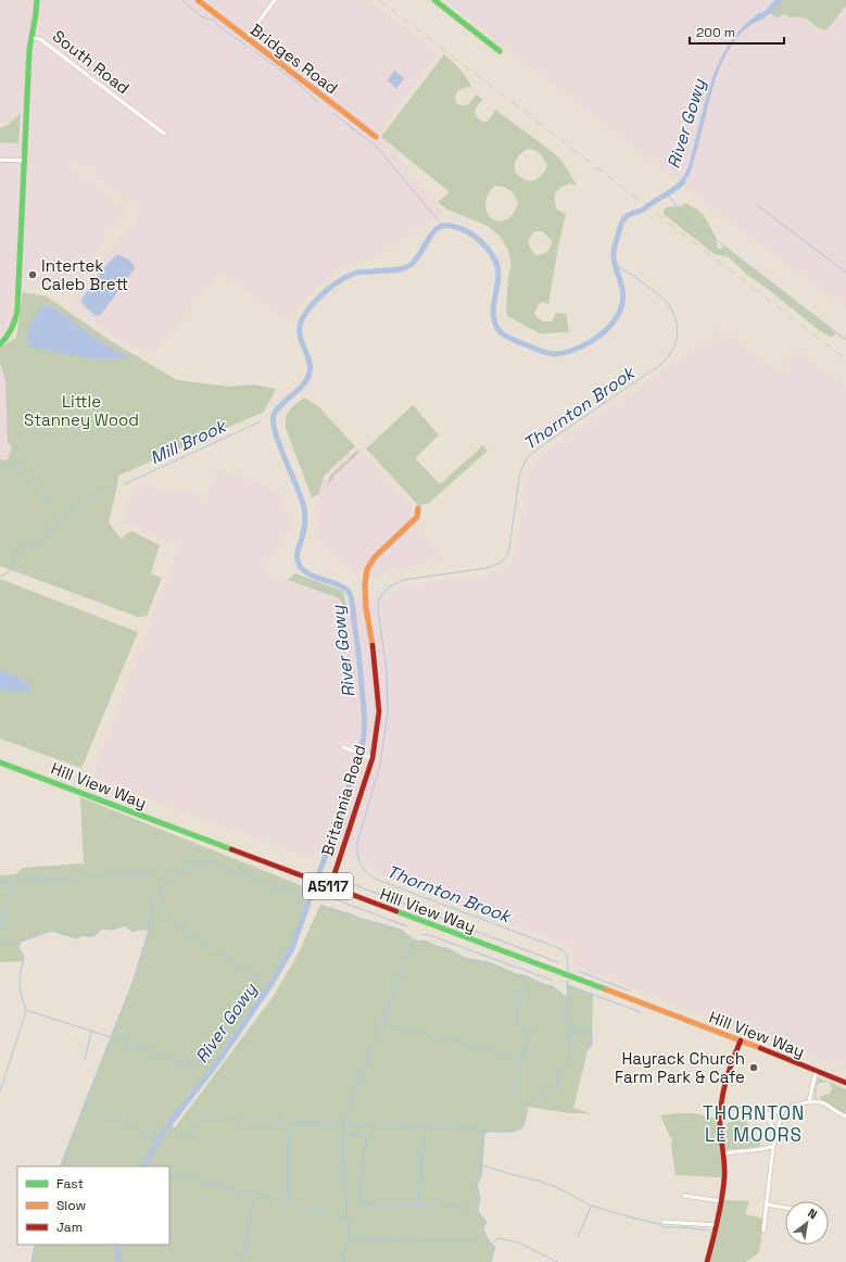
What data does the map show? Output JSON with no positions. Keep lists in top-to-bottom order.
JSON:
{
  "streets": {
    "street": [
      "Bridges Road",
      "South Road",
      "Hill View Way",
      "Britannia Road",
      "A5117"
    ]
  },
  "crossings": [
    ["Hill View Way", "Britannia Road"]
  ],
  "districts": ["THORNTON LE MOORS"],
  "water": ["River Gowy", "Thornton Brook", "Mill Brook"],
  "parks": ["Little Stanney Wood"],
  "places": ["Intertek Caleb Brett", "Hayrack Church Farm Park & Cafe"],
  "legend": ["Fast", "Slow", "Jam"],
  "scale_bar": "200 m",
  "north": "top right"
}
